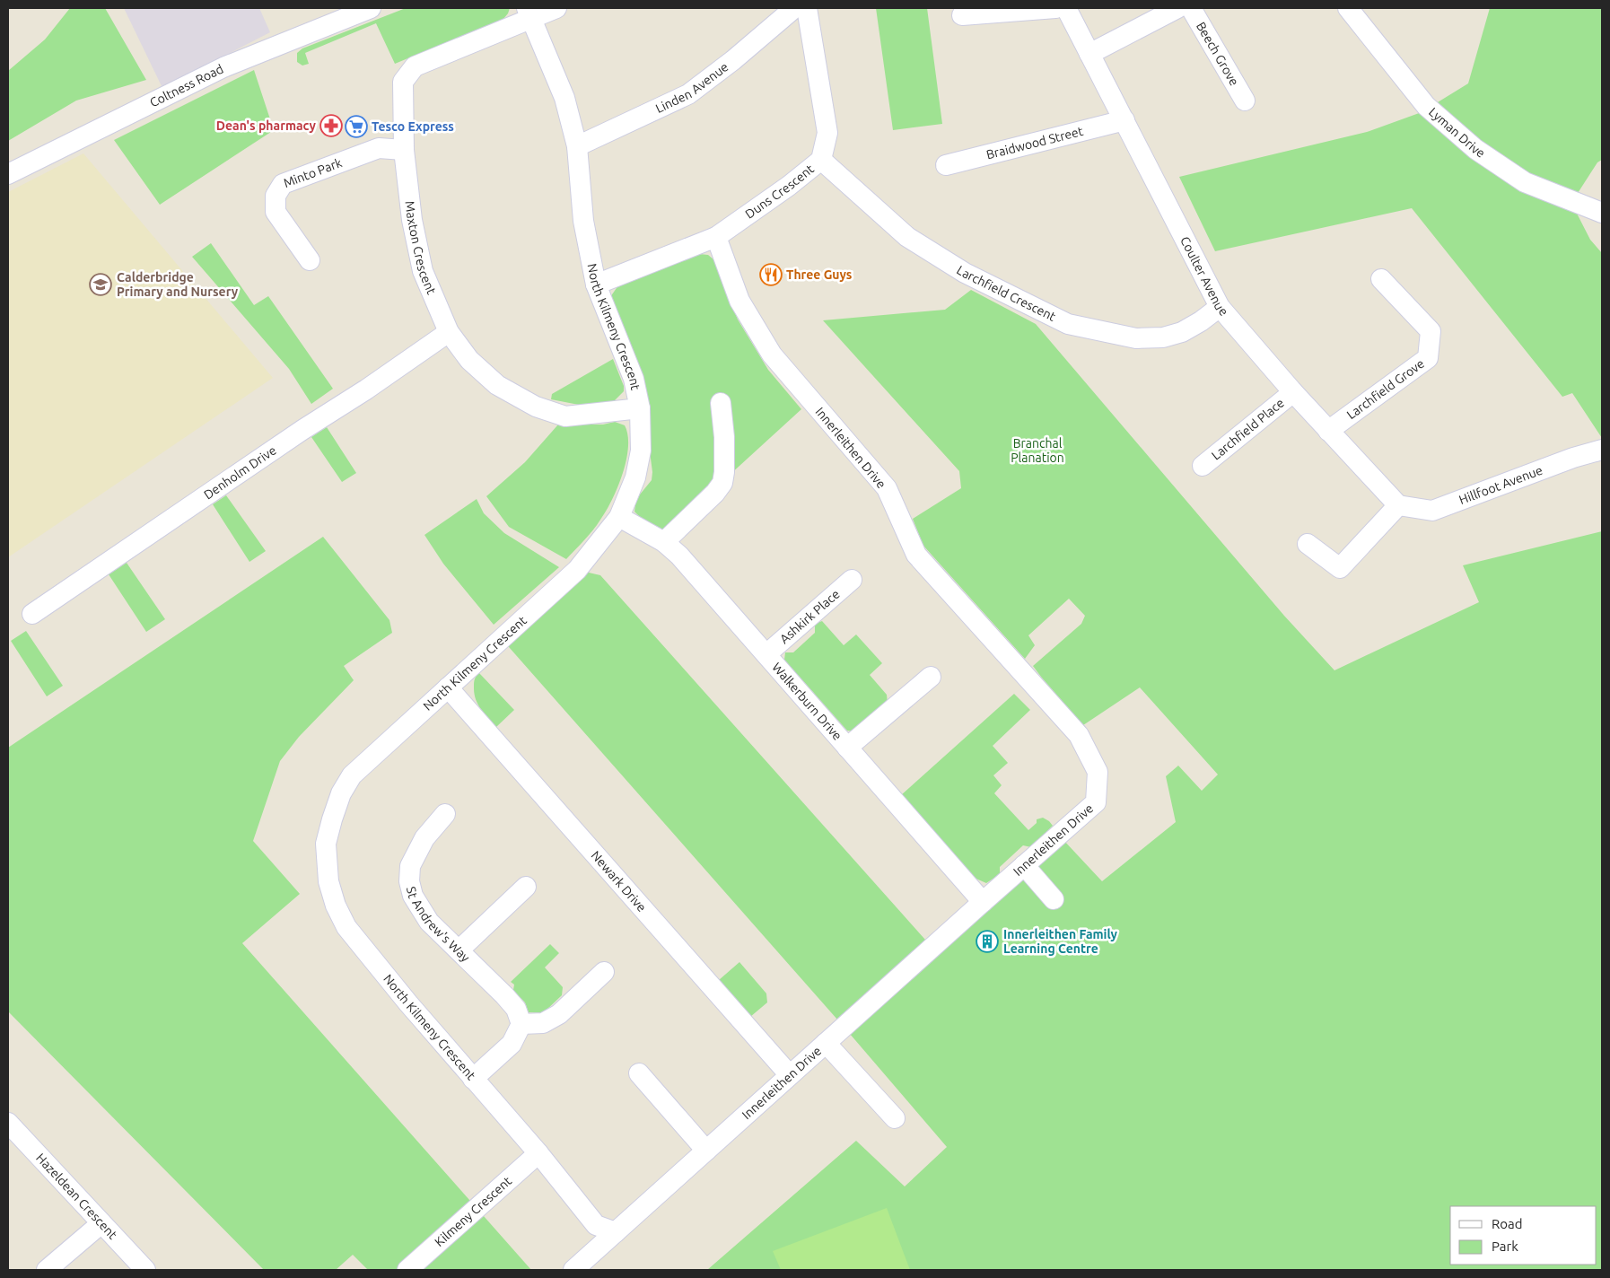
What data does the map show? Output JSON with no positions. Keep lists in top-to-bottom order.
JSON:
{
  "streets": {
    "street": [
      "Beech Grove",
      "Coltness Road",
      "Linden Avenue",
      "Lyman Drive",
      "Braidwood Street",
      "Minto Park",
      "Duns Crescent",
      "Maxton Crescent",
      "Coulter Avenue",
      "Larchfield Crescent",
      "North Kilmeny Crescent",
      "Larchfield Grove",
      "Larchfield Place",
      "Innerleithen Drive",
      "Denholm Drive",
      "Hillfoot Avenue",
      "Ashkirk Place",
      "Walkerburn Drive",
      "Newark Drive",
      "St Andrew's Way",
      "Hazeldean Crescent",
      "Kilmeny Crescent"
    ]
  },
  "crossings": [
    ["Linden Avenue", "North Kilmeny Crescent"],
    ["Braidwood Street", "Coulter Avenue"],
    ["Minto Park", "Maxton Crescent"],
    ["Duns Crescent", "Larchfield Crescent"],
    ["Duns Crescent", "North Kilmeny Crescent"],
    ["Duns Crescent", "Innerleithen Drive"],
    ["Maxton Crescent", "North Kilmeny Crescent"],
    ["Maxton Crescent", "Denholm Drive"],
    ["Coulter Avenue", "Larchfield Crescent"],
    ["Coulter Avenue", "Larchfield Grove"],
    ["Coulter Avenue", "Larchfield Place"],
    ["Coulter Avenue", "Hillfoot Avenue"],
    ["North Kilmeny Crescent", "Innerleithen Drive"],
    ["North Kilmeny Crescent", "Walkerburn Drive"],
    ["North Kilmeny Crescent", "Newark Drive"],
    ["North Kilmeny Crescent", "Kilmeny Crescent"],
    ["Innerleithen Drive", "Walkerburn Drive"],
    ["Innerleithen Drive", "Newark Drive"],
    ["Ashkirk Place", "Walkerburn Drive"]
  ],
  "parks": ["Branchal Planation"],
  "places": {
    "pharmacy": ["Dean's pharmacy"],
    "supermarket": ["Tesco Express"],
    "restaurant": ["Three Guys"],
    "school or university": ["Calderbridge Primary and Nursery"],
    "building": ["Innerleithen Family Learning Centre"]
  },
  "legend": ["Road", "Park"]
}
